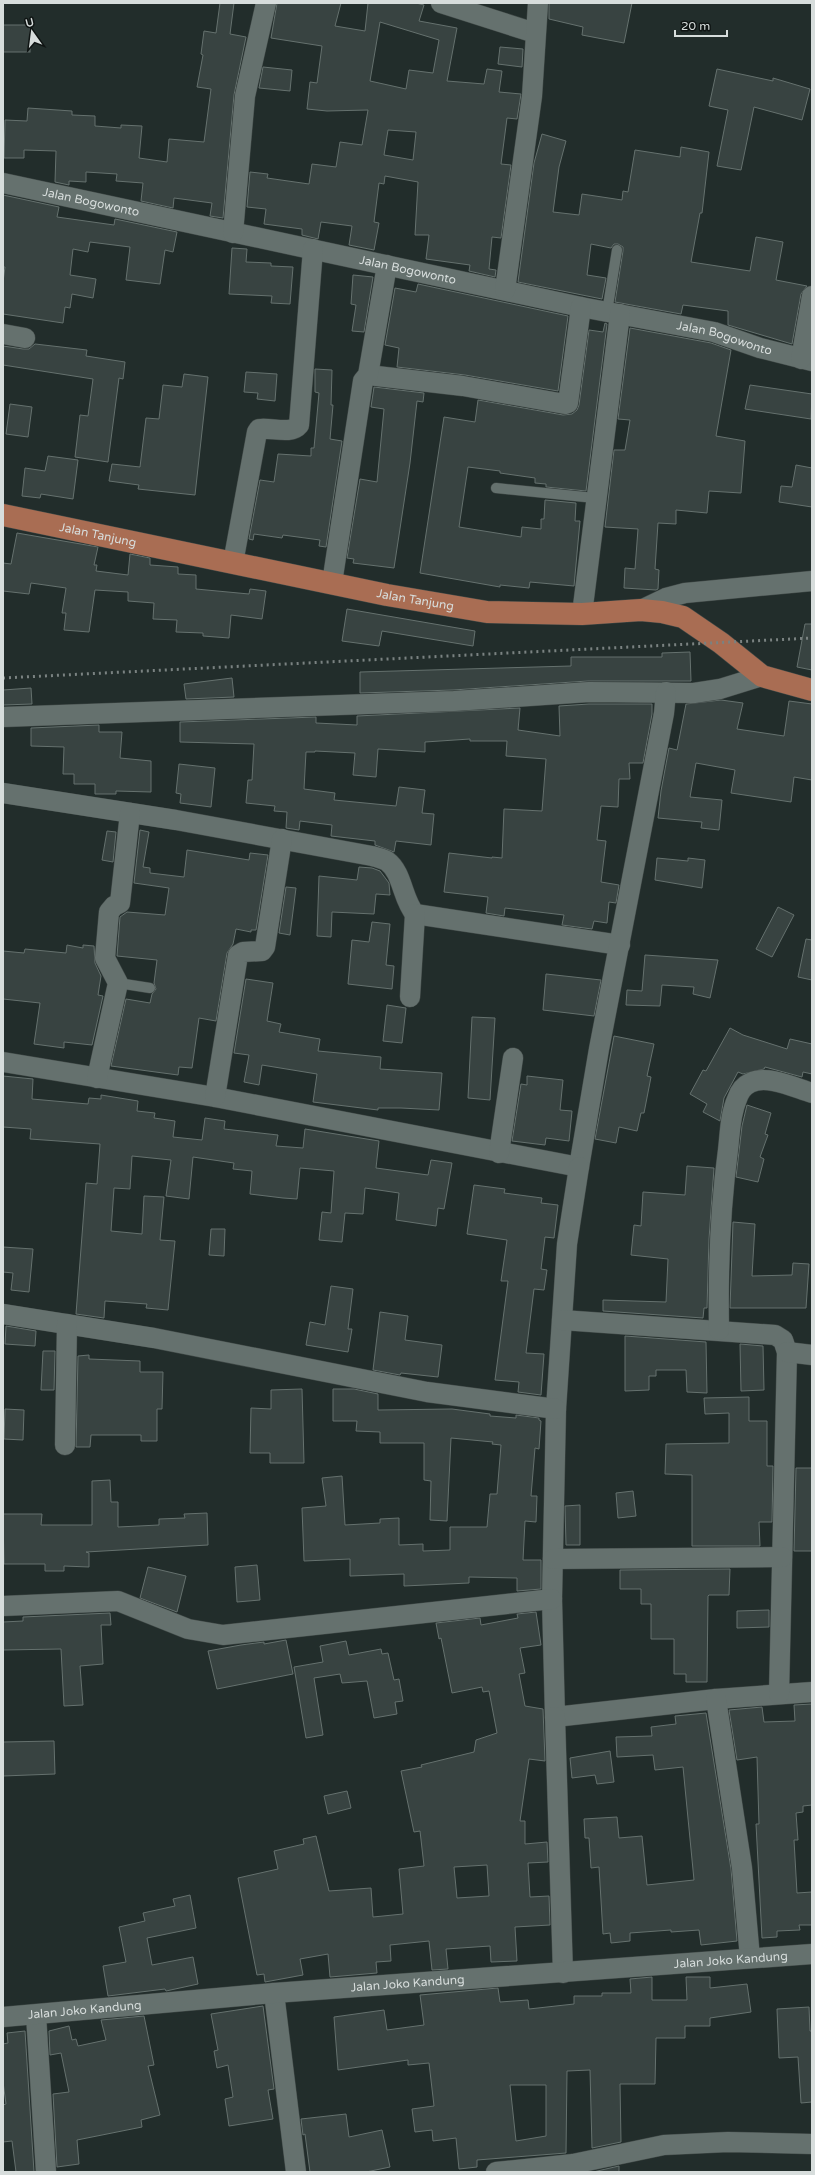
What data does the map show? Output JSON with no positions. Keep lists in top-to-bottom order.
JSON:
{
  "streets": {
    "main road": ["Jalan Tanjung"],
    "street": ["Jalan Bogowonto", "Jalan Joko Kandung"]
  },
  "scale_bar": "20 m",
  "north": "top"
}
